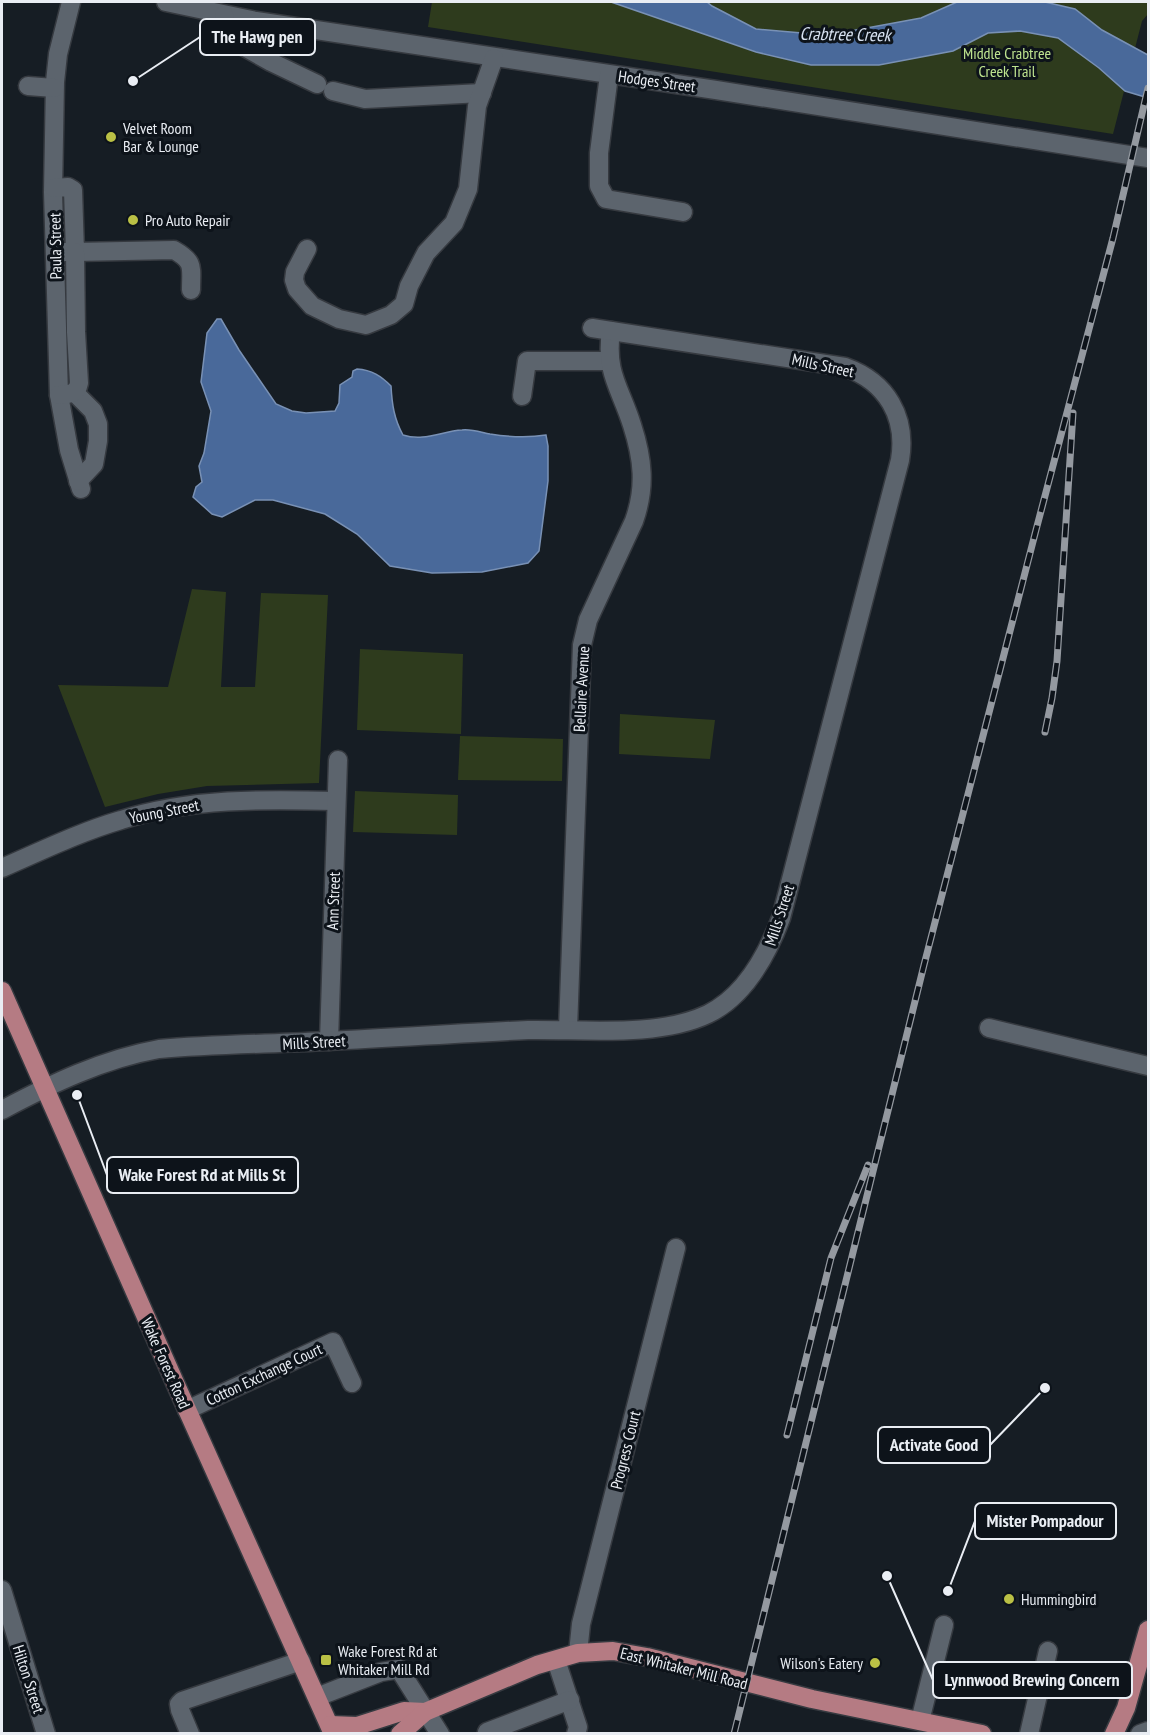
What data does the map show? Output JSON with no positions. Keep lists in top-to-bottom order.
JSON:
{
  "streets": {
    "main road": ["Wake Forest Road", "East Whitaker Mill Road"],
    "street": [
      "Hodges Street",
      "Paula Street",
      "Mills Street",
      "Bellaire Avenue",
      "Young Street",
      "Ann Street",
      "Cotton Exchange Court",
      "Progress Court",
      "Hilton Street"
    ]
  },
  "crossings": [
    ["Mills Street", "Bellaire Avenue"],
    ["Mills Street", "Ann Street"],
    ["Mills Street", "Wake Forest Road"],
    ["Young Street", "Ann Street"],
    ["Wake Forest Road", "Cotton Exchange Court"],
    ["Progress Court", "East Whitaker Mill Road"]
  ],
  "water": ["Crabtree Creek"],
  "parks": ["Middle Crabtree Creek Trail"],
  "places": {
    "other": [
      "The Hawg pen",
      "Velvet Room Bar & Lounge",
      "Pro Auto Repair",
      "Wake Forest Rd at Mills St",
      "Activate Good",
      "Lynnwood Brewing Concern",
      "Mister Pompadour",
      "Hummingbird",
      "Wilson's Eatery"
    ],
    "transit": ["Wake Forest Rd at Whitaker Mill Rd"]
  }
}
